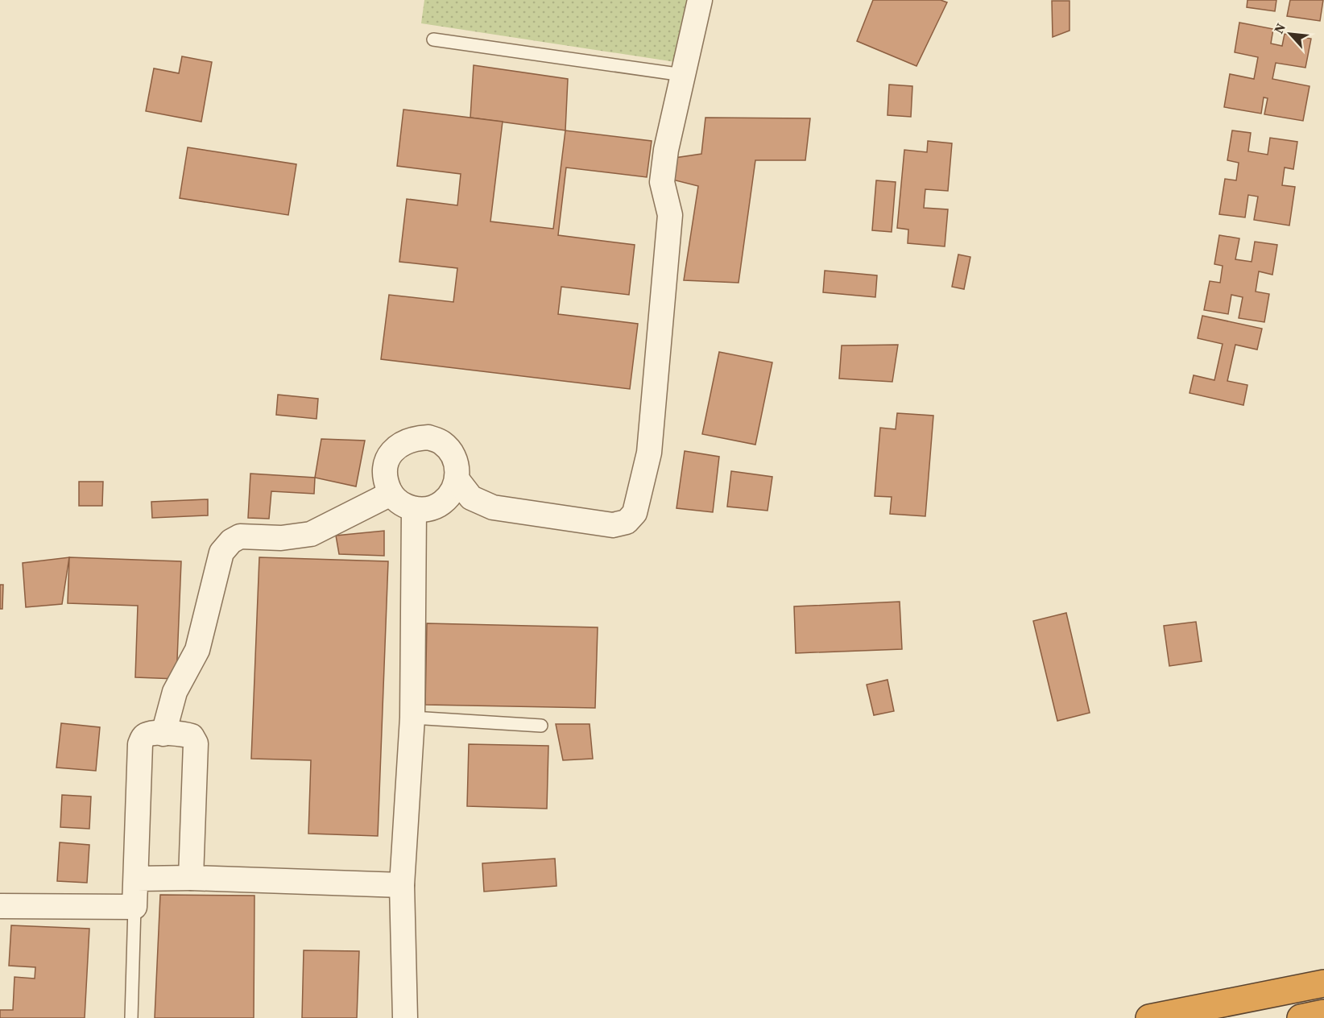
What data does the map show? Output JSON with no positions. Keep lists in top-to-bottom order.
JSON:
{
  "north": "top left"
}
